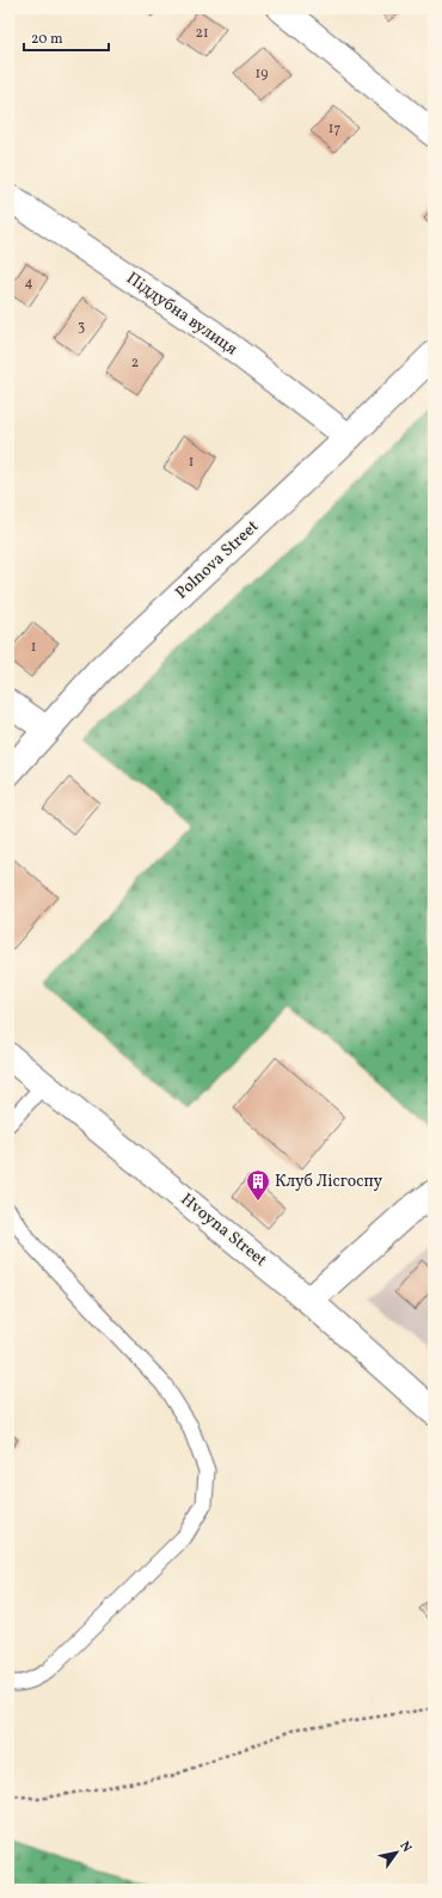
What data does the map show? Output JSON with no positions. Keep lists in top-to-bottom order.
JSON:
{
  "streets": {
    "street": ["Піддубна вулиця", "Polnova Street", "Hvoyna Street"]
  },
  "crossings": [
    ["Піддубна вулиця", "Polnova Street"]
  ],
  "places": {
    "building": ["Клуб Лісгоспу"]
  },
  "house_numbers": [
    "21",
    "19",
    "17",
    "4",
    "3",
    "2",
    "1",
    "1"
  ],
  "scale_bar": "20 m",
  "north": "top right"
}
